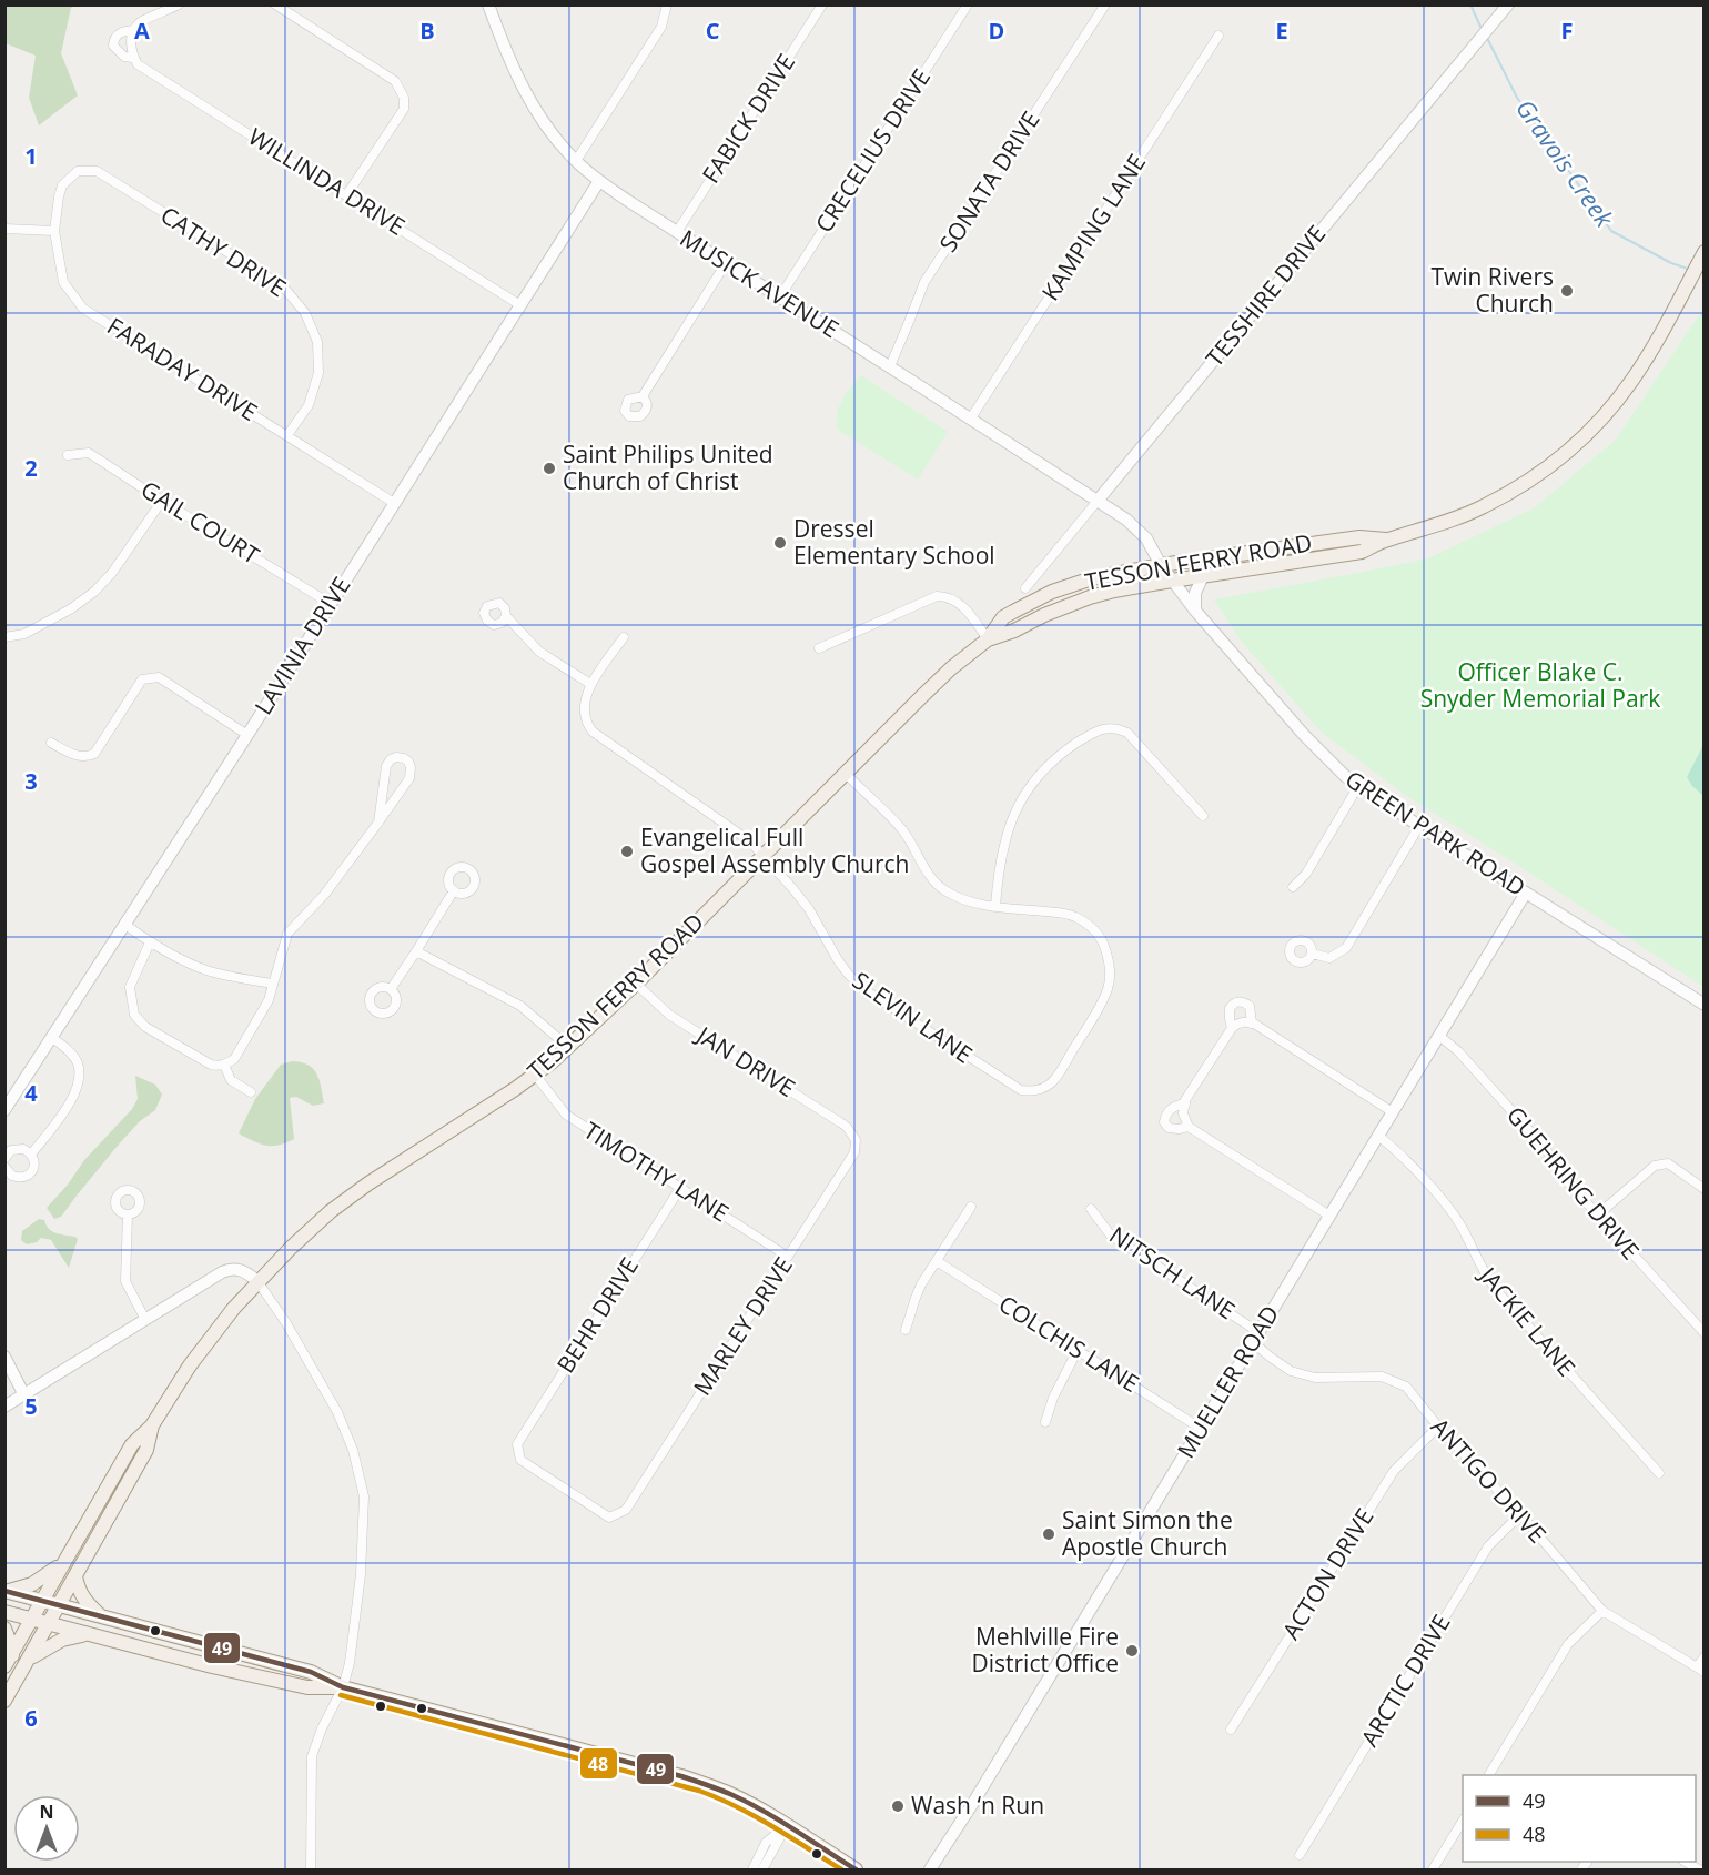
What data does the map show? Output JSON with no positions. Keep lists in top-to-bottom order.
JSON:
{
  "streets": {
    "main road": ["TESSON FERRY ROAD"],
    "street": [
      "FABICK DRIVE",
      "CRECELIUS DRIVE",
      "WILLINDA DRIVE",
      "SONATA DRIVE",
      "KAMPING LANE",
      "CATHY DRIVE",
      "MUSICK AVENUE",
      "TESSHIRE DRIVE",
      "FARADAY DRIVE",
      "GAIL COURT",
      "LAVINIA DRIVE",
      "GREEN PARK ROAD",
      "SLEVIN LANE",
      "JAN DRIVE",
      "TIMOTHY LANE",
      "GUEHRING DRIVE",
      "NITSCH LANE",
      "BEHR DRIVE",
      "JACKIE LANE",
      "MARLEY DRIVE",
      "COLCHIS LANE",
      "MUELLER ROAD",
      "ANTIGO DRIVE",
      "ACTON DRIVE",
      "ARCTIC DRIVE"
    ]
  },
  "crossings": [
    ["FABICK DRIVE", "MUSICK AVENUE"],
    ["CRECELIUS DRIVE", "MUSICK AVENUE"],
    ["WILLINDA DRIVE", "LAVINIA DRIVE"],
    ["SONATA DRIVE", "MUSICK AVENUE"],
    ["KAMPING LANE", "MUSICK AVENUE"],
    ["CATHY DRIVE", "FARADAY DRIVE"],
    ["MUSICK AVENUE", "TESSHIRE DRIVE"],
    ["MUSICK AVENUE", "LAVINIA DRIVE"],
    ["MUSICK AVENUE", "GREEN PARK ROAD"],
    ["TESSHIRE DRIVE", "GREEN PARK ROAD"],
    ["FARADAY DRIVE", "LAVINIA DRIVE"],
    ["GAIL COURT", "LAVINIA DRIVE"],
    ["TESSON FERRY ROAD", "GREEN PARK ROAD"],
    ["TESSON FERRY ROAD", "SLEVIN LANE"],
    ["TESSON FERRY ROAD", "JAN DRIVE"],
    ["TESSON FERRY ROAD", "TIMOTHY LANE"],
    ["GREEN PARK ROAD", "MUELLER ROAD"],
    ["JAN DRIVE", "MARLEY DRIVE"],
    ["TIMOTHY LANE", "BEHR DRIVE"],
    ["TIMOTHY LANE", "MARLEY DRIVE"],
    ["GUEHRING DRIVE", "MUELLER ROAD"],
    ["NITSCH LANE", "MUELLER ROAD"],
    ["NITSCH LANE", "ANTIGO DRIVE"],
    ["BEHR DRIVE", "MARLEY DRIVE"],
    ["JACKIE LANE", "MUELLER ROAD"],
    ["COLCHIS LANE", "MUELLER ROAD"],
    ["MUELLER ROAD", "ANTIGO DRIVE"],
    ["ANTIGO DRIVE", "ACTON DRIVE"],
    ["ANTIGO DRIVE", "ARCTIC DRIVE"]
  ],
  "water": ["Gravois Creek"],
  "parks": ["Officer Blake C. Snyder Memorial Park"],
  "places": [
    "Twin Rivers Church",
    "Saint Philips United Church of Christ",
    "Dressel Elementary School",
    "Evangelical Full Gospel Assembly Church",
    "Saint Simon the Apostle Church",
    "Mehlville Fire District Office",
    "Wash ‘n Run"
  ],
  "lines": ["transit line 49", "transit line 48"],
  "legend": ["49", "48"],
  "north": "top",
  "grid": {
    "columns": [
      "A",
      "B",
      "C",
      "D",
      "E",
      "F"
    ],
    "rows": [
      "1",
      "2",
      "3",
      "4",
      "5",
      "6"
    ]
  }
}
